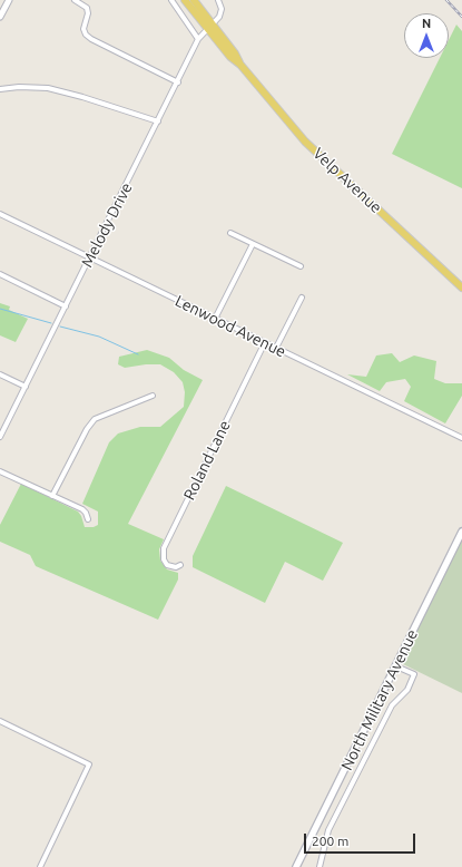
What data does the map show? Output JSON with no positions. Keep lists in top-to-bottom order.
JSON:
{
  "streets": {
    "main road": ["Velp Avenue", "North Military Avenue"],
    "street": ["Melody Drive", "Lenwood Avenue", "Roland Lane"]
  },
  "crossings": [
    ["Velp Avenue", "Melody Drive"],
    ["Melody Drive", "Lenwood Avenue"],
    ["Lenwood Avenue", "Roland Lane"]
  ],
  "scale_bar": "200 m",
  "north": "top"
}
